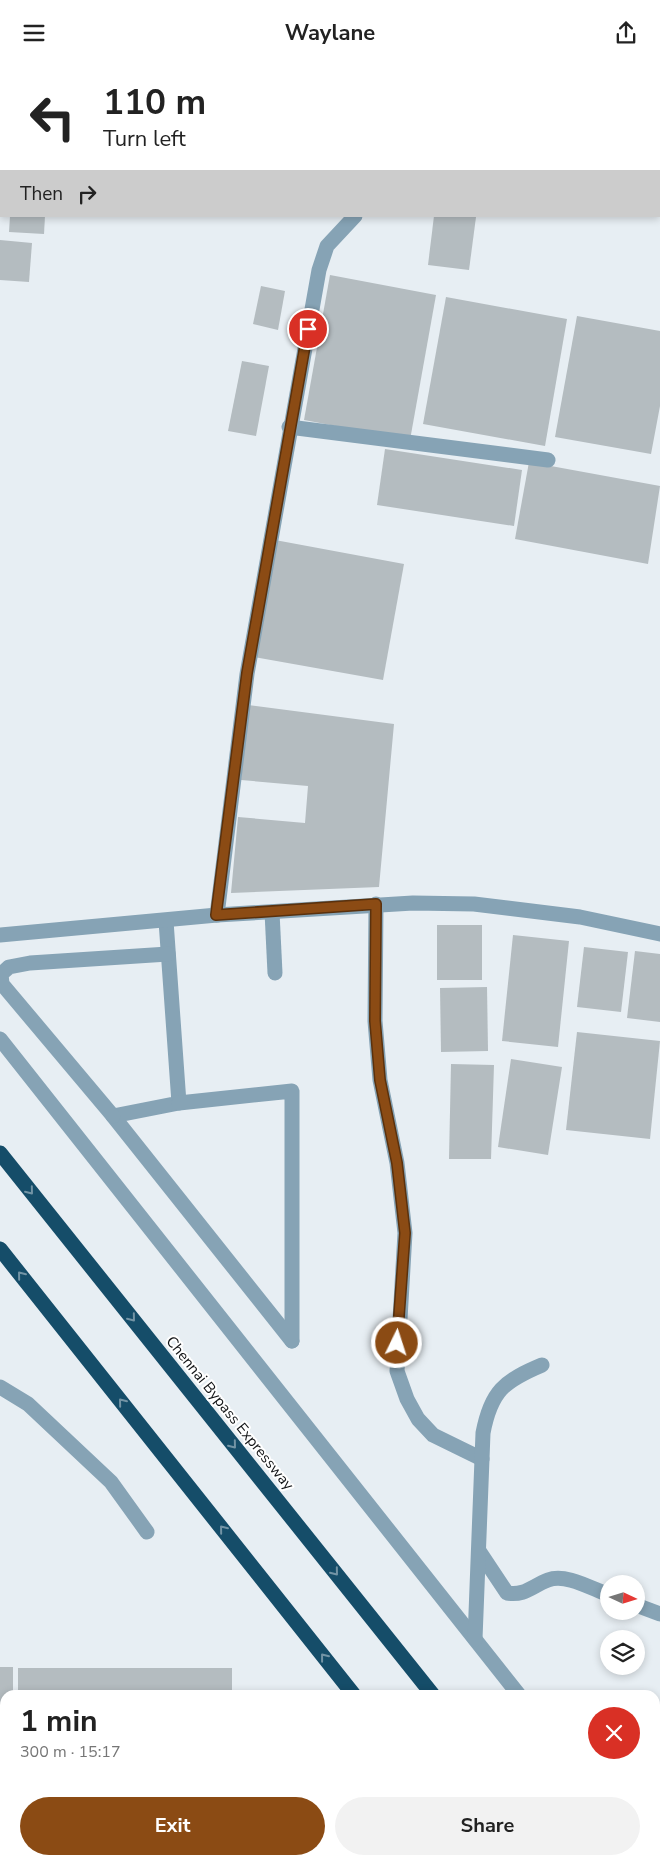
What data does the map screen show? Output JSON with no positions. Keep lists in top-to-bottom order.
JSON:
{
  "streets": {
    "highway": ["Chennai Bypass Expressway"]
  },
  "north": "right",
  "page": {
    "header": "Waylane",
    "turn": ["110 m", "Turn left"],
    "then": "Then",
    "heading": ["1 min", "300 m · 15:17"],
    "buttons": ["Exit", "Share"]
  }
}
